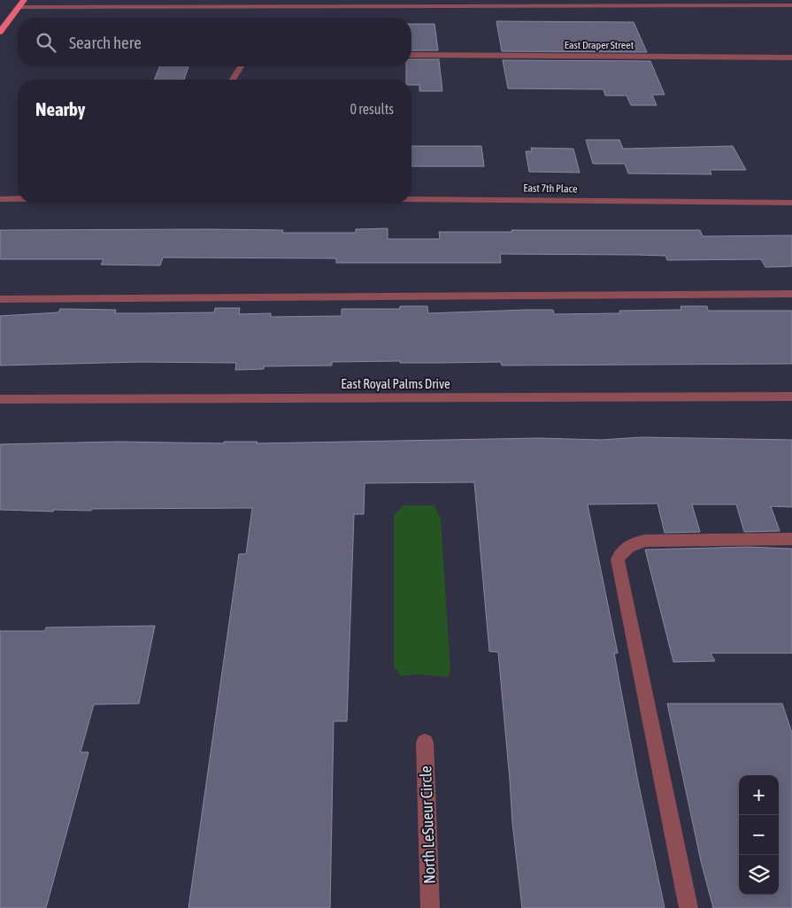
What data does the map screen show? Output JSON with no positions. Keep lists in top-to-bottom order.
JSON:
{
  "streets": {
    "street": [
      "East Draper Street",
      "East 7th Place",
      "East Royal Palms Drive",
      "North LeSueur Circle"
    ]
  },
  "page": {
    "search": "Search here",
    "heading": ["Nearby", "0 results"],
    "map_buttons": ["+", "−"]
  }
}
